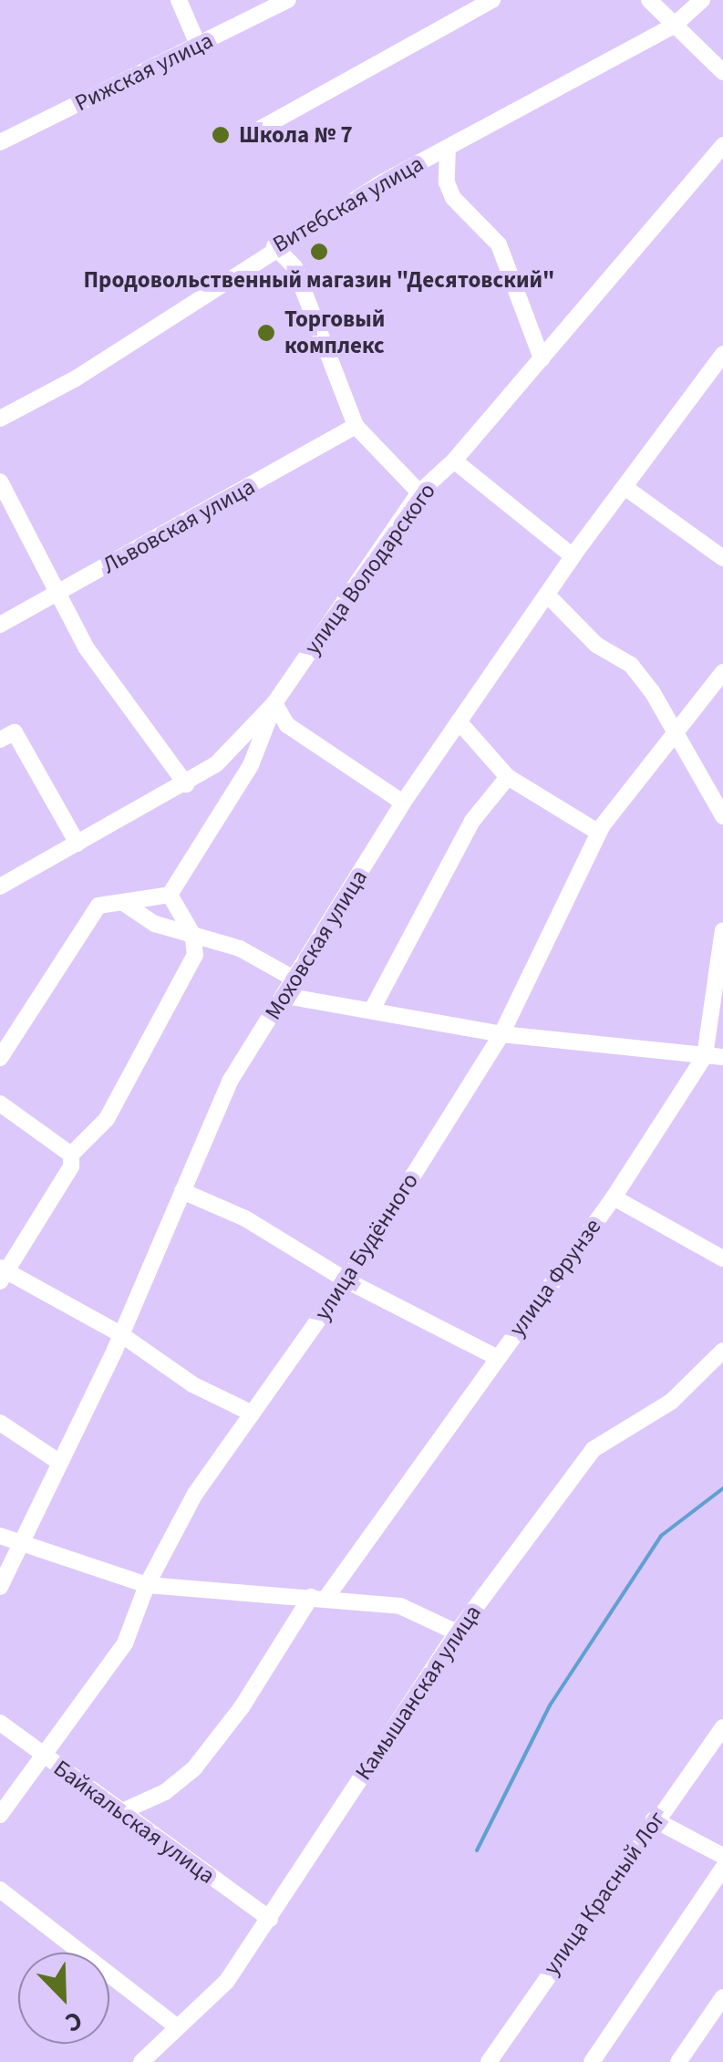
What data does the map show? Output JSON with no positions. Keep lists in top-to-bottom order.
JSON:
{
  "streets": {
    "street": [
      "Рижская улица",
      "Витебская улица",
      "Львовская улица",
      "улица Володарского",
      "Моховская улица",
      "улица Будённого",
      "улица Фрунзе",
      "Камышанская улица",
      "Байкальская улица",
      "улица Красный Лог"
    ]
  },
  "crossings": [
    ["улица Будённого", "Байкальская улица"],
    ["улица Фрунзе", "Байкальская улица"],
    ["Камышанская улица", "Байкальская улица"]
  ],
  "places": ["Школа № 7", "Продовольственный магазин \"Деcятовский\"", "Торговый комплекс"],
  "north": "bottom right"
}
